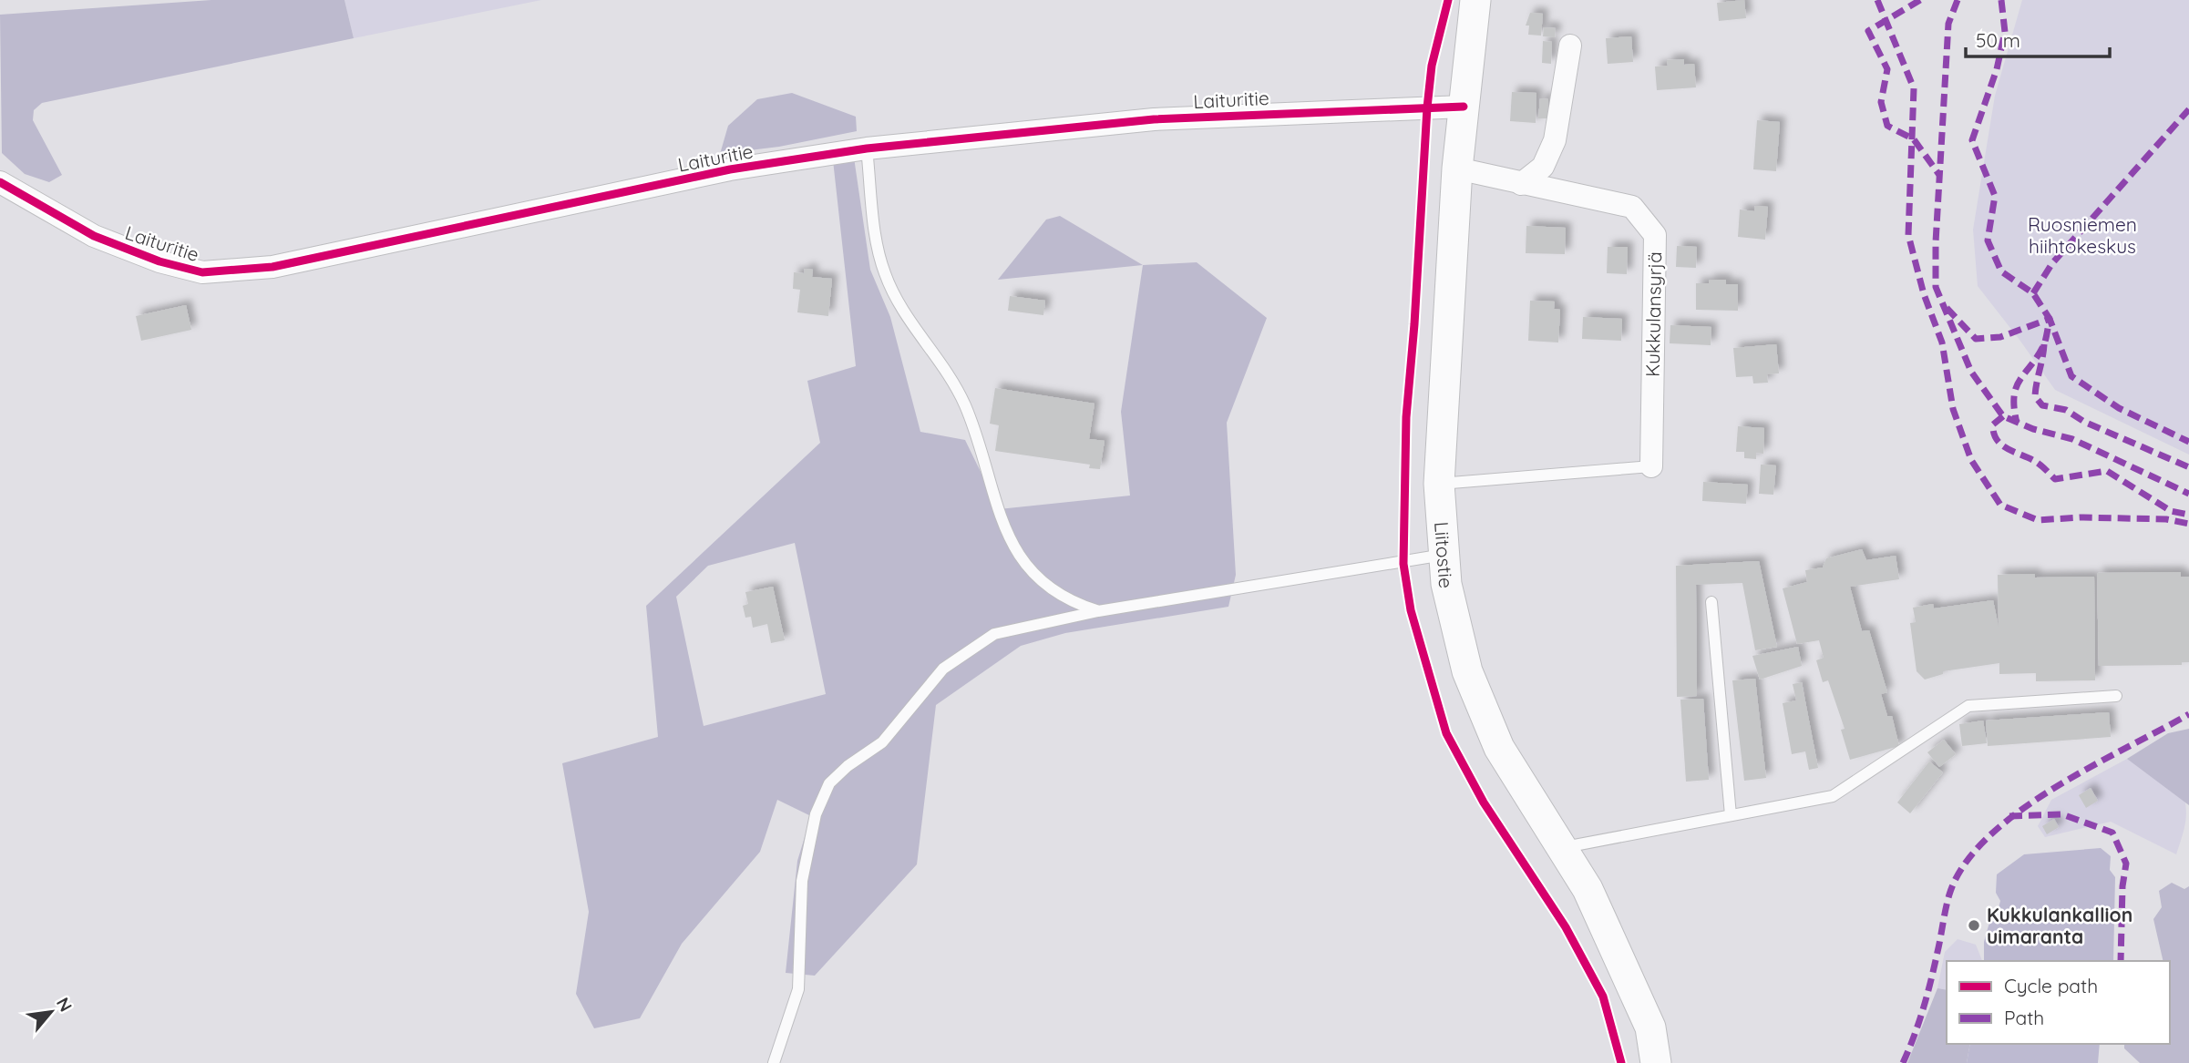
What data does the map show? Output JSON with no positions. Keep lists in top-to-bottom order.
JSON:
{
  "streets": {
    "street": ["Laituritie", "Kukkulansyrjä", "Liitostie"]
  },
  "crossings": [
    ["Laituritie", "Liitostie"],
    ["Kukkulansyrjä", "Liitostie"]
  ],
  "parks": ["Ruosniemen hiihtokeskus"],
  "places": ["Kukkulankallion uimaranta"],
  "legend": ["Cycle path", "Path"],
  "scale_bar": "50 m",
  "north": "top right"
}
